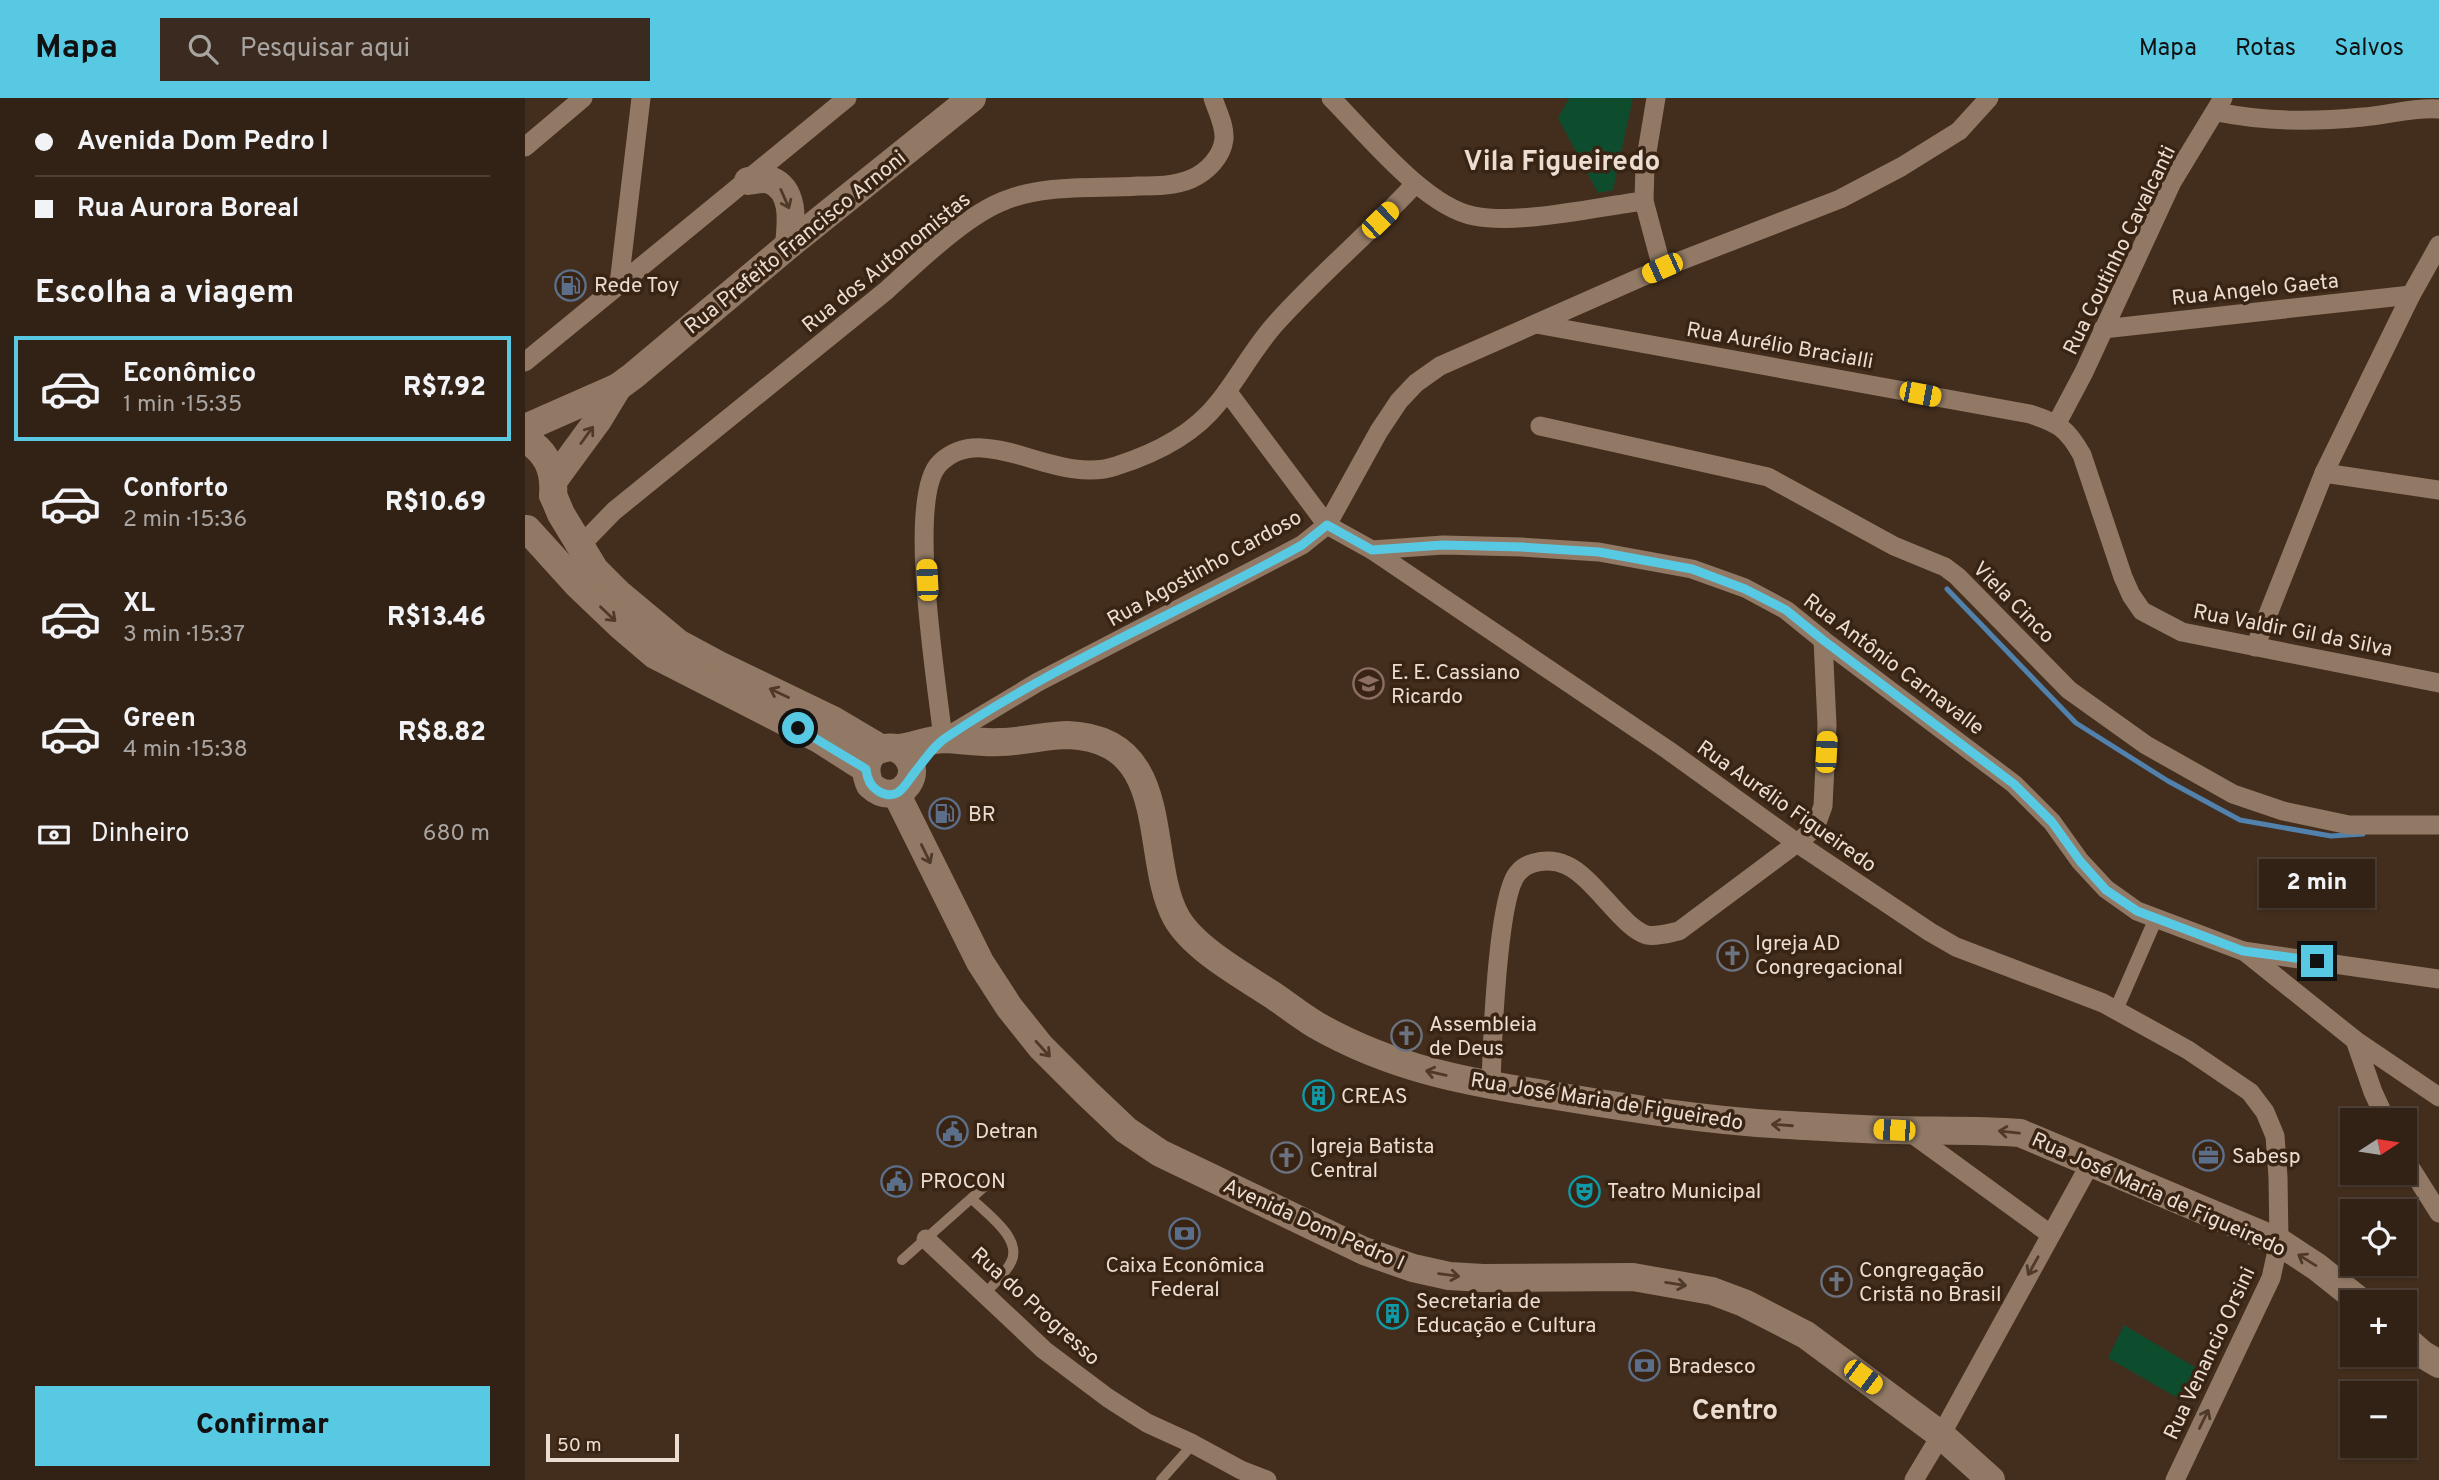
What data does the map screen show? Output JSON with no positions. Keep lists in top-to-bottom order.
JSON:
{
  "streets": {
    "main road": ["Rua Prefeito Francisco Arnoni", "Rua José Maria de Figueiredo", "Avenida Dom Pedro I"],
    "street": [
      "Rua Coutinho Cavalcanti",
      "Rua dos Autonomistas",
      "Rua Angelo Gaeta",
      "Rua Aurélio Bracialli",
      "Rua Agostinho Cardoso",
      "Viela Cinco",
      "Rua Valdir Gil da Silva",
      "Rua Antônio Carnavalle",
      "Rua Aurélio Figueiredo",
      "Rua do Progresso",
      "Rua Venancio Orsini"
    ]
  },
  "crossings": [
    ["Rua Coutinho Cavalcanti", "Rua Angelo Gaeta"],
    ["Rua Coutinho Cavalcanti", "Rua Aurélio Bracialli"],
    ["Rua Coutinho Cavalcanti", "Rua Valdir Gil da Silva"],
    ["Rua Aurélio Bracialli", "Rua Agostinho Cardoso"],
    ["Rua Aurélio Bracialli", "Rua Valdir Gil da Silva"],
    ["Rua Agostinho Cardoso", "Rua Aurélio Figueiredo"],
    ["Rua Agostinho Cardoso", "Rua José Maria de Figueiredo"],
    ["Rua Antônio Carnavalle", "Rua Aurélio Figueiredo"],
    ["Rua Aurélio Figueiredo", "Rua José Maria de Figueiredo"],
    ["Rua Aurélio Figueiredo", "Rua Venancio Orsini"],
    ["Rua José Maria de Figueiredo", "Avenida Dom Pedro I"],
    ["Rua José Maria de Figueiredo", "Rua Venancio Orsini"]
  ],
  "one_way": ["Rua José Maria de Figueiredo", "Avenida Dom Pedro I", "Rua Venancio Orsini"],
  "districts": ["Vila Figueiredo", "Centro"],
  "places": {
    "fuel station": ["Rede Toy", "BR"],
    "school or university": ["E. E. Cassiano Ricardo"],
    "church": [
      "Igreja AD Congregacional",
      "Assembleia de Deus",
      "Igreja Batista Central",
      "Congregação Cristã no Brasil"
    ],
    "building": ["CREAS", "Secretaria de Educação e Cultura"],
    "public building": ["Detran", "PROCON"],
    "office": ["Sabesp"],
    "theatre": ["Teatro Municipal"],
    "bank": ["Caixa Econômica Federal", "Bradesco"]
  },
  "scale_bar": "50 m",
  "north": "right",
  "page": {
    "header": "Mapa",
    "search": "Pesquisar aqui",
    "nav": ["Mapa", "Rotas", "Salvos"],
    "banner": ["Avenida Dom Pedro I", "Rua Aurora Boreal"],
    "heading": "Escolha a viagem",
    "list": [
      {
        "name": "Econômico",
        "note": "1 min · 15:35",
        "value": "R$7.92"
      },
      {
        "name": "Conforto",
        "note": "2 min · 15:36",
        "value": "R$10.69"
      },
      {
        "name": "XL",
        "note": "3 min · 15:37",
        "value": "R$13.46"
      },
      {
        "name": "Green",
        "note": "4 min · 15:38",
        "value": "R$8.82"
      }
    ],
    "pay": ["Dinheiro", "680 m"],
    "bubble": "2 min",
    "map_buttons": ["+", "−"],
    "buttons": "Confirmar",
    "scale": "50 m"
  }
}
